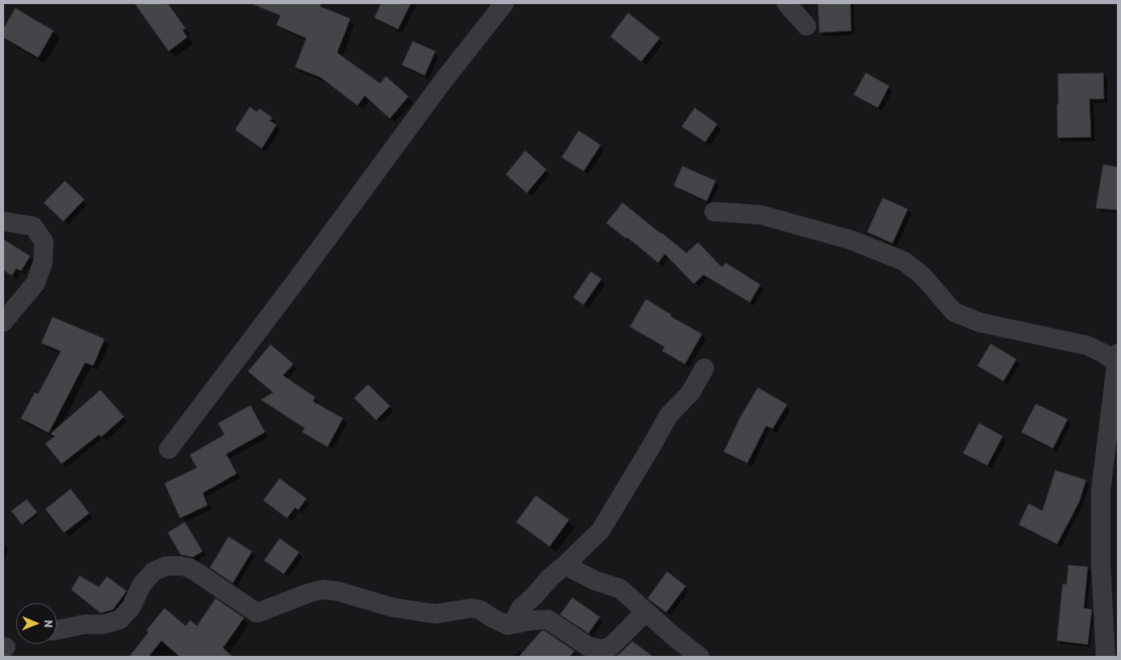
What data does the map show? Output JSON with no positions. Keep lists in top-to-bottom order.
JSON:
{
  "north": "right"
}
